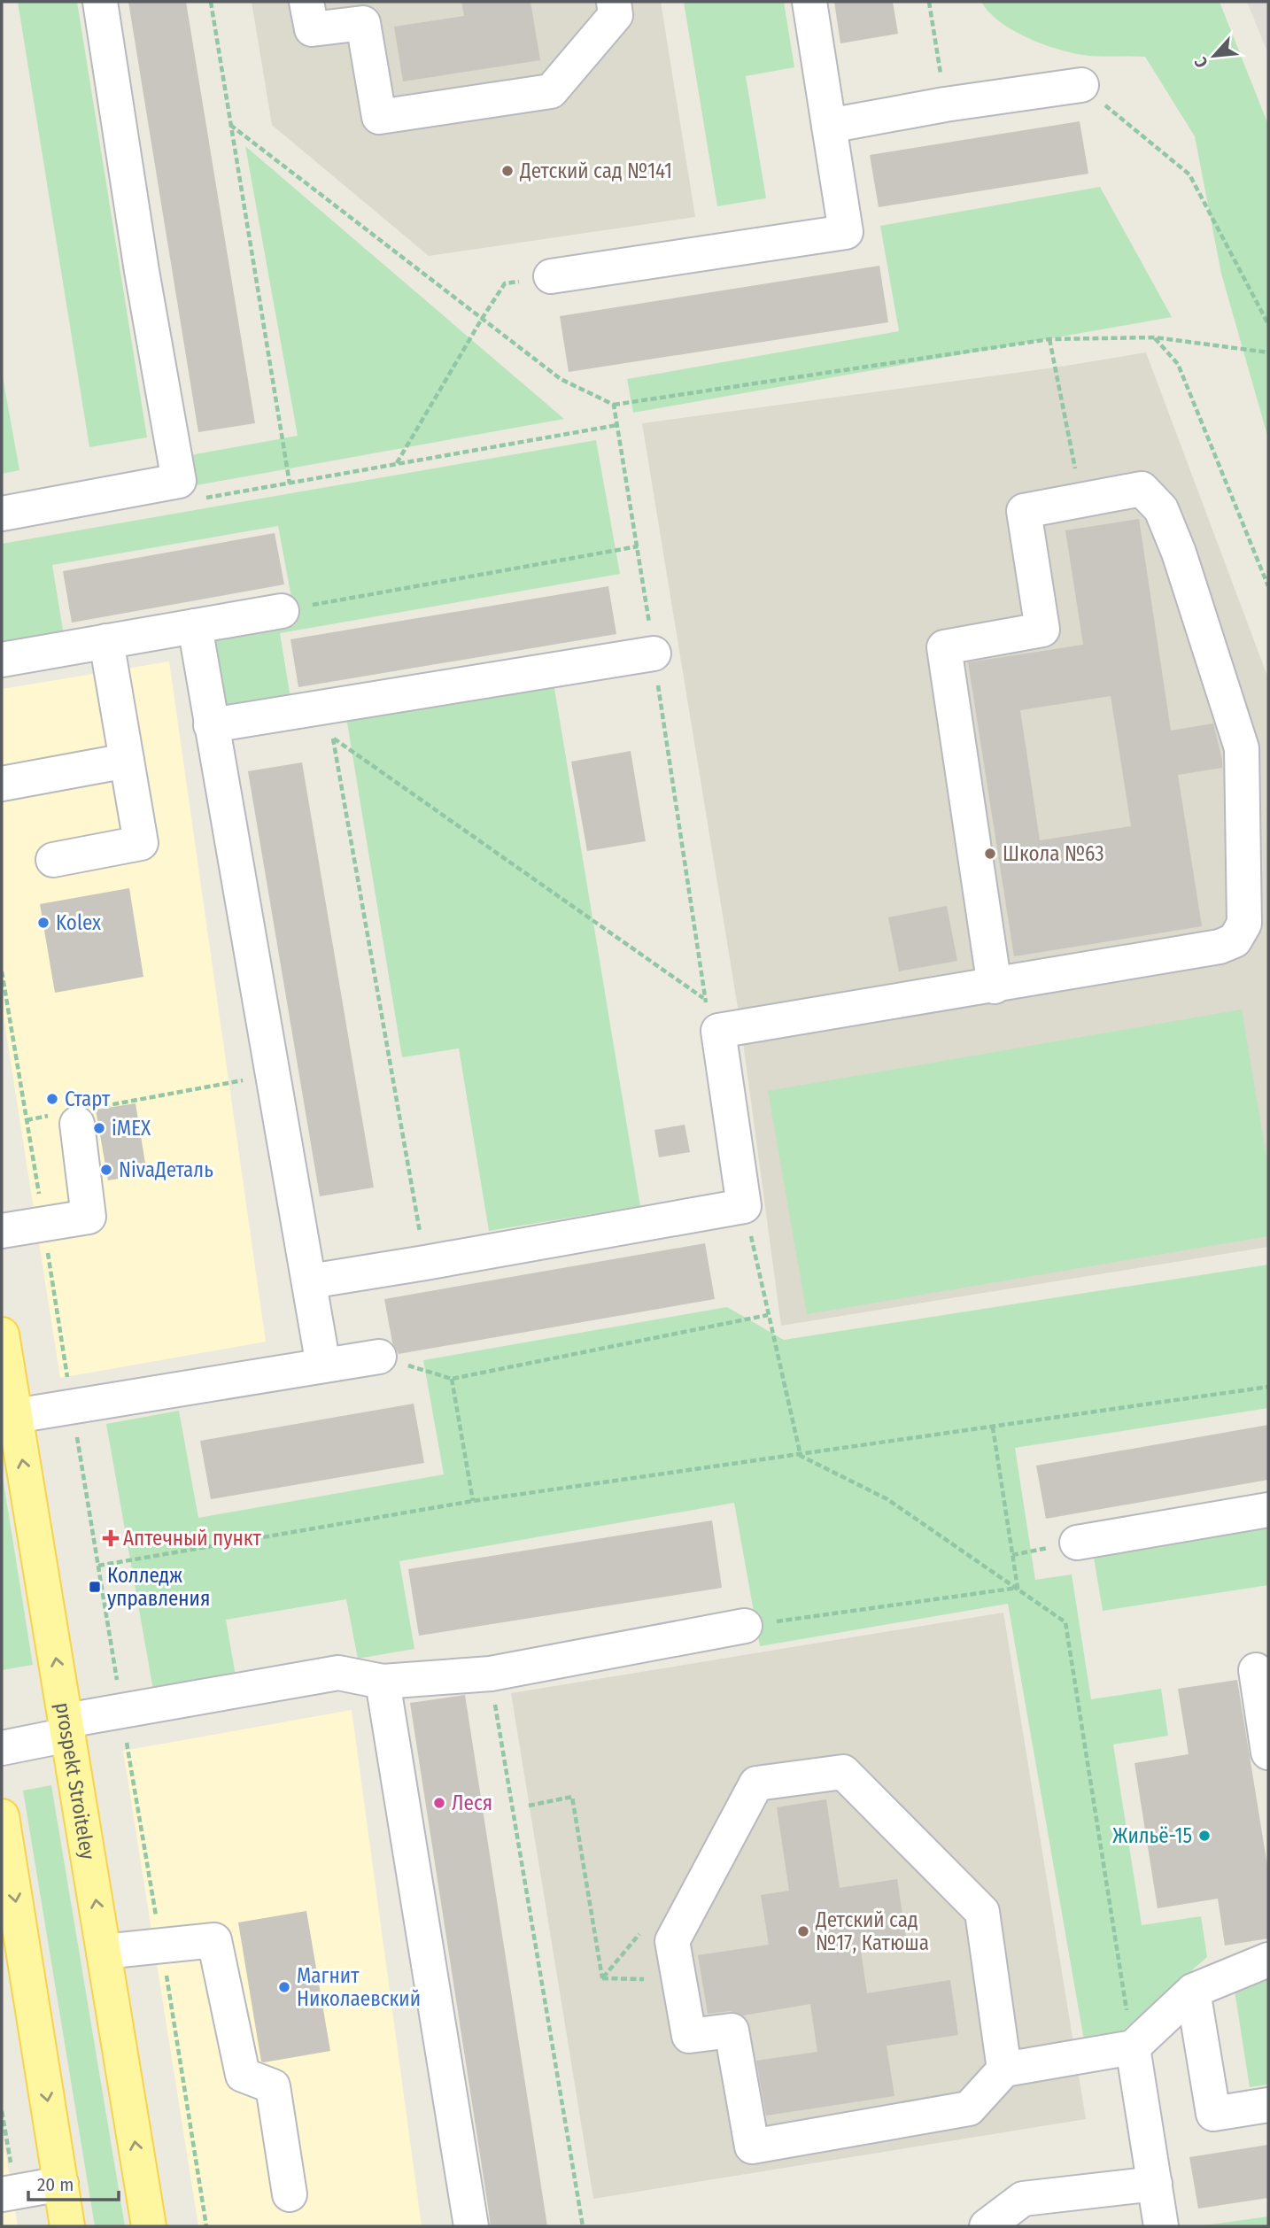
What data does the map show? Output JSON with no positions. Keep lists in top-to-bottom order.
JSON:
{
  "streets": {
    "main road": ["prospekt Stroiteley"]
  },
  "places": {
    "other": [
      "Детский сад №141",
      "Школа №63",
      "Kolex",
      "Старт",
      "iMEX",
      "NivaДеталь",
      "Леся",
      "Жильё-15",
      "Детский сад №17, Катюша",
      "Магнит Николаевский"
    ],
    "health": ["Аптечный пункт"],
    "transit": ["Колледж управления"]
  },
  "scale_bar": "20 m",
  "north": "bottom left"
}
